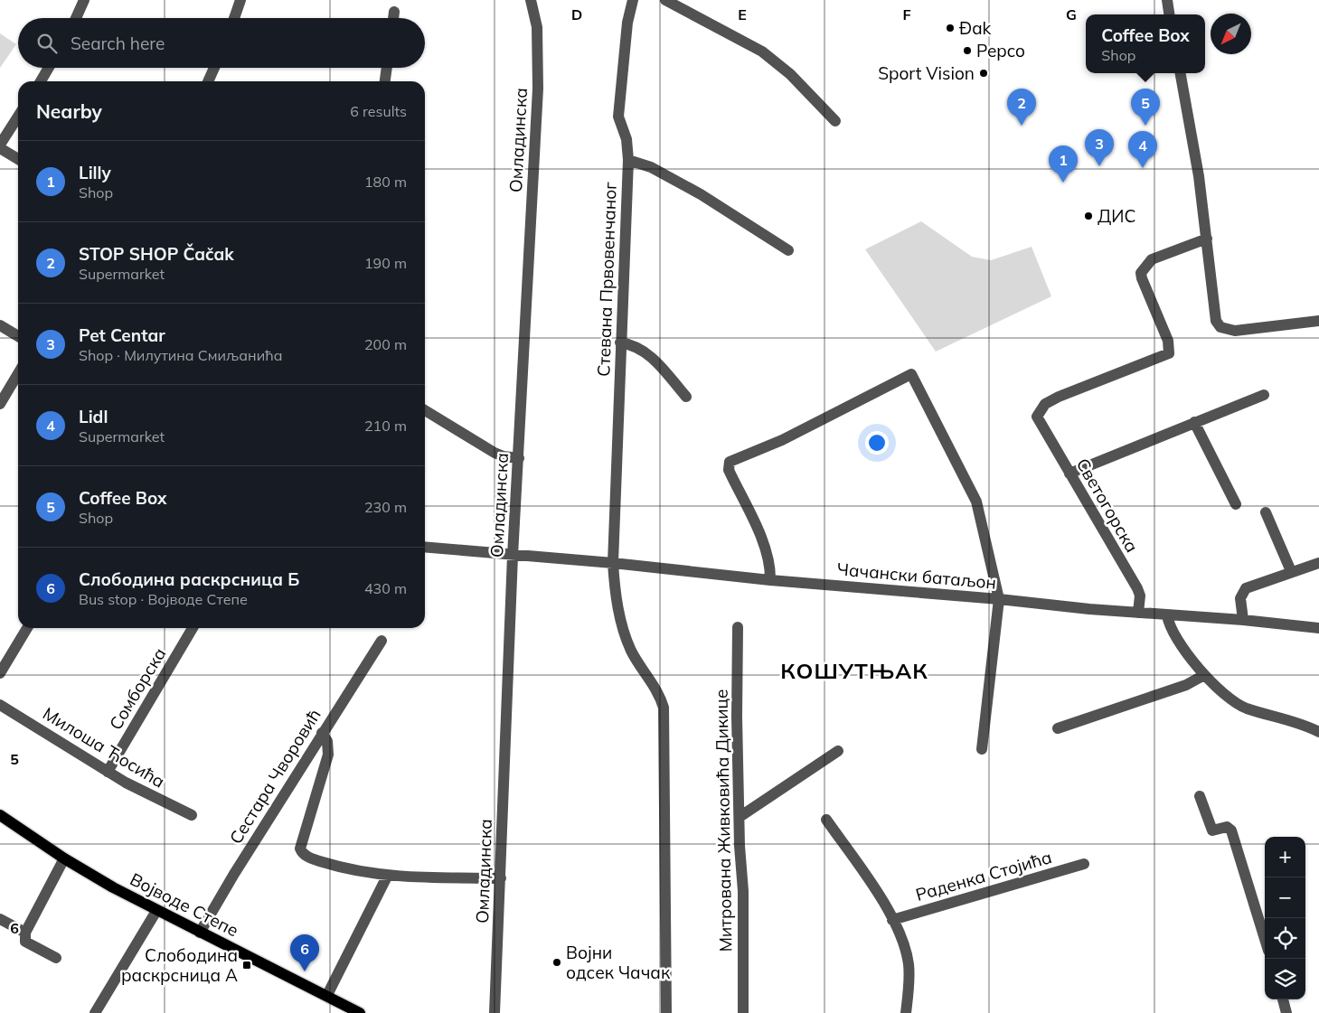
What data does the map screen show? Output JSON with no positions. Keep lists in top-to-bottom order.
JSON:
{
  "streets": {
    "main road": ["Војводе Степе"],
    "street": [
      "Омладинска",
      "Стевана Првовенчаног",
      "Светогорска",
      "Чачански батаљон",
      "Сомборска",
      "Милоша Ћосића",
      "Сестара Чворовић",
      "Митрована Живковића Дикице",
      "Раденка Стојића"
    ]
  },
  "crossings": [
    ["Омладинска", "Чачански батаљон"],
    ["Стевана Првовенчаног", "Чачански батаљон"],
    ["Светогорска", "Чачански батаљон"],
    ["Сомборска", "Милоша Ћосића"],
    ["Сестара Чворовић", "Војводе Степе"]
  ],
  "districts": ["КОШУТЊАК"],
  "places": {
    "other": [
      "Đak",
      "Pepco",
      "Sport Vision",
      "ДИС",
      "Војни одсек Чачак"
    ],
    "transit": ["Слободина раскрсница А"]
  },
  "north": "bottom left",
  "page": {
    "popup": ["Coffee Box", "Shop"],
    "search": "Search here",
    "heading": ["Nearby", "6 results"],
    "pins": [
      "2",
      "5",
      "3",
      "4",
      "1",
      "6"
    ],
    "list": [
      {
        "mark": "1",
        "name": "Lilly",
        "note": "Shop",
        "value": "180 m"
      },
      {
        "mark": "2",
        "name": "STOP SHOP Čačak",
        "note": "Supermarket",
        "value": "190 m"
      },
      {
        "mark": "3",
        "name": "Pet Centar",
        "note": "Shop · Милутина Смиљанића",
        "value": "200 m"
      },
      {
        "mark": "4",
        "name": "Lidl",
        "note": "Supermarket",
        "value": "210 m"
      },
      {
        "mark": "5",
        "name": "Coffee Box",
        "note": "Shop",
        "value": "230 m"
      },
      {
        "mark": "6",
        "name": "Слободина раскрсница Б",
        "note": "Bus stop · Војводе Степе",
        "value": "430 m"
      }
    ],
    "map_buttons": ["+", "−"]
  },
  "grid": {
    "columns": [
      "D",
      "E",
      "F",
      "G"
    ],
    "rows": ["5", "6"]
  }
}
